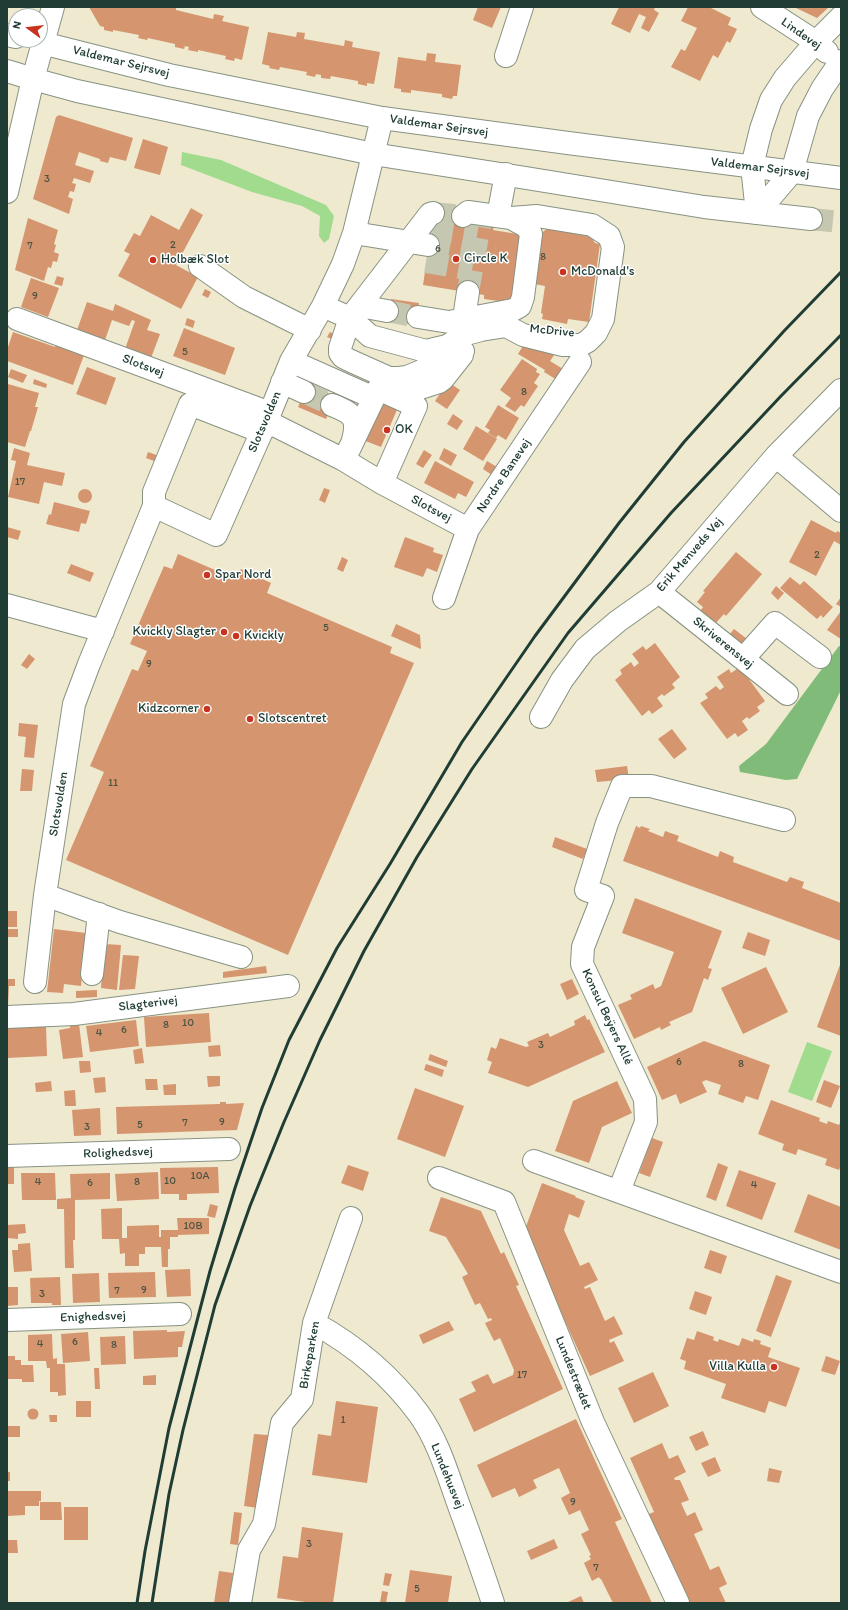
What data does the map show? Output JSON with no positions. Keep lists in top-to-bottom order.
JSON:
{
  "streets": {
    "street": [
      "Lindevej",
      "Valdemar Sejrsvej",
      "McDrive",
      "Slotsvej",
      "Slotsvolden",
      "Nordre Banevej",
      "Erik Menveds Vej",
      "Skriverensvej",
      "Slagterivej",
      "Konsul Beÿers Allé",
      "Rolighedsvej",
      "Enighedsvej",
      "Birkeparken",
      "Lundestrædet",
      "Lundehusvej"
    ]
  },
  "crossings": [
    ["Valdemar Sejrsvej", "Slotsvolden"],
    ["Slotsvej", "Slotsvolden"],
    ["Slotsvej", "Nordre Banevej"],
    ["Erik Menveds Vej", "Skriverensvej"],
    ["Birkeparken", "Lundehusvej"]
  ],
  "places": [
    "Circle K",
    "Holbæk Slot",
    "McDonald's",
    "OK",
    "Spar Nord",
    "Kvickly Slagter",
    "Kvickly",
    "Kidzcorner",
    "Slotscentret",
    "Villa Kulla"
  ],
  "house_numbers": [
    "3",
    "2",
    "7",
    "6",
    "8",
    "9",
    "5",
    "8",
    "17",
    "2",
    "5",
    "9",
    "11",
    "10",
    "8",
    "6",
    "4",
    "3",
    "6",
    "8",
    "9",
    "7",
    "5",
    "3",
    "10A",
    "10",
    "4",
    "8",
    "6",
    "4",
    "10B",
    "9",
    "7",
    "3",
    "6",
    "4",
    "8",
    "17",
    "1",
    "9",
    "3",
    "7",
    "5"
  ],
  "north": "left"
}
